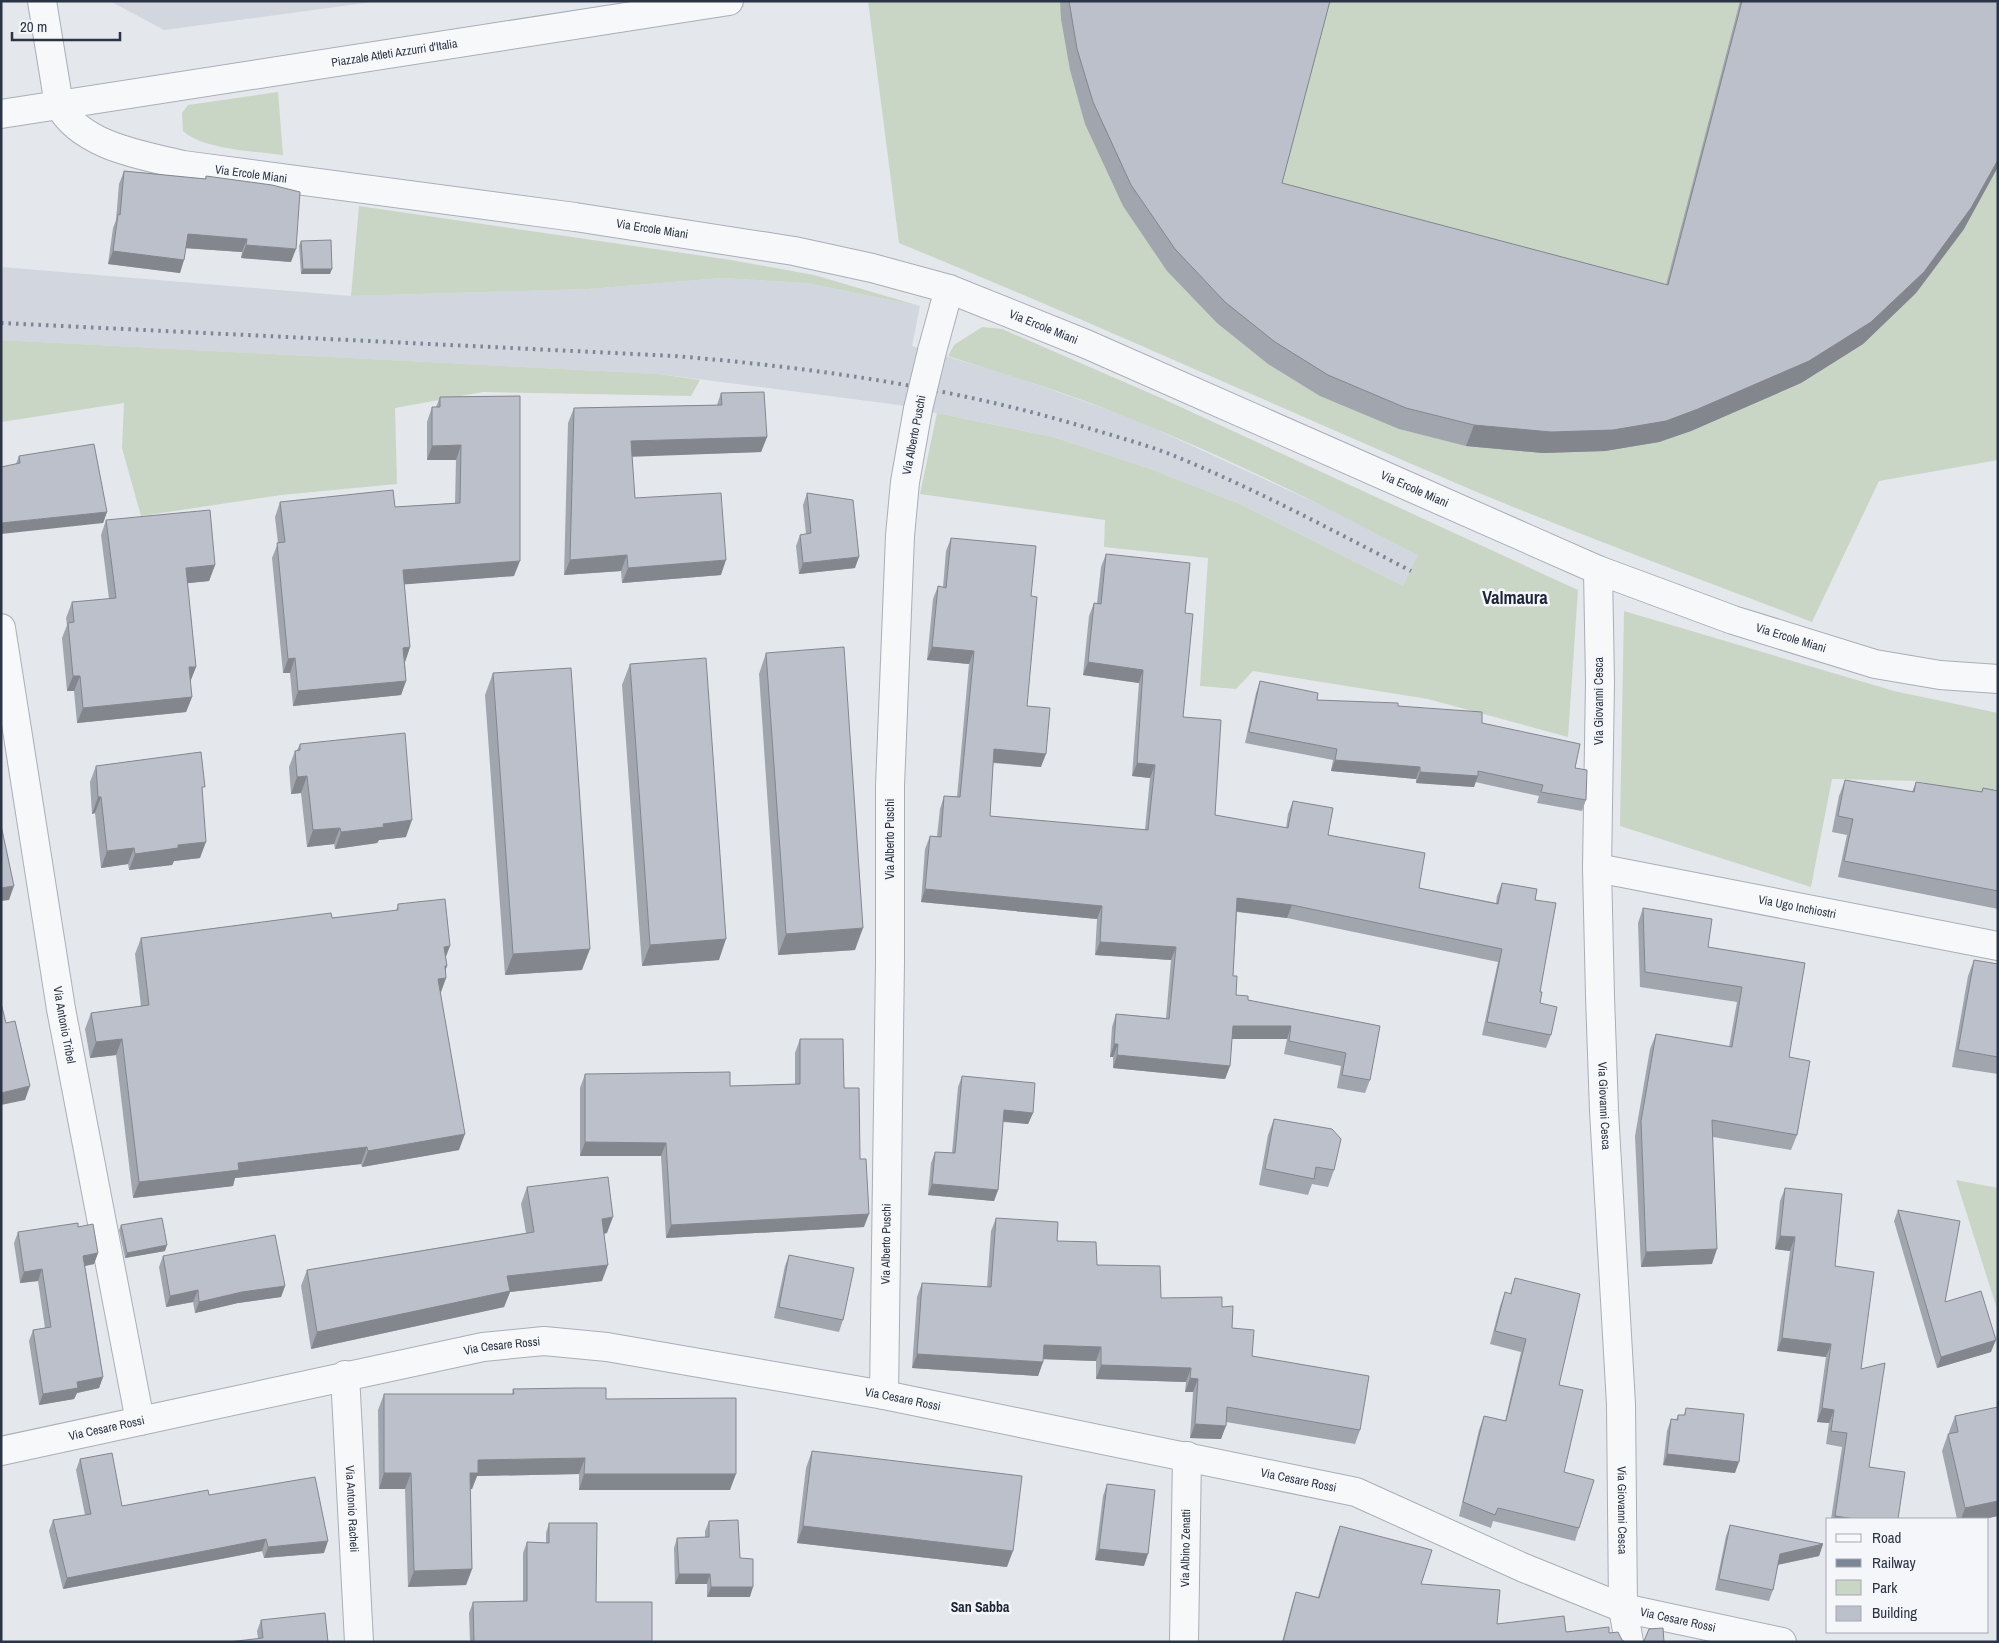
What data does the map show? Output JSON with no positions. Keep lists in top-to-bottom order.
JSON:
{
  "streets": {
    "street": [
      "Piazzale Atleti Azzurri d'Italia",
      "Via Ercole Miani",
      "Via Alberto Puschi",
      "Via Giovanni Cesca",
      "Via Ugo Inchiostri",
      "Via Antonio Tribel",
      "Via Cesare Rossi",
      "Via Antonio Racheli",
      "Via Albino Zenatti"
    ]
  },
  "crossings": [
    ["Piazzale Atleti Azzurri d'Italia", "Via Ercole Miani"],
    ["Via Ercole Miani", "Via Alberto Puschi"],
    ["Via Ercole Miani", "Via Giovanni Cesca"],
    ["Via Alberto Puschi", "Via Cesare Rossi"],
    ["Via Giovanni Cesca", "Via Ugo Inchiostri"],
    ["Via Giovanni Cesca", "Via Cesare Rossi"],
    ["Via Antonio Tribel", "Via Cesare Rossi"],
    ["Via Cesare Rossi", "Via Antonio Racheli"],
    ["Via Cesare Rossi", "Via Albino Zenatti"]
  ],
  "districts": ["Valmaura", "San Sabba"],
  "legend": [
    "Road",
    "Railway",
    "Park",
    "Building"
  ],
  "scale_bar": "20 m"
}
